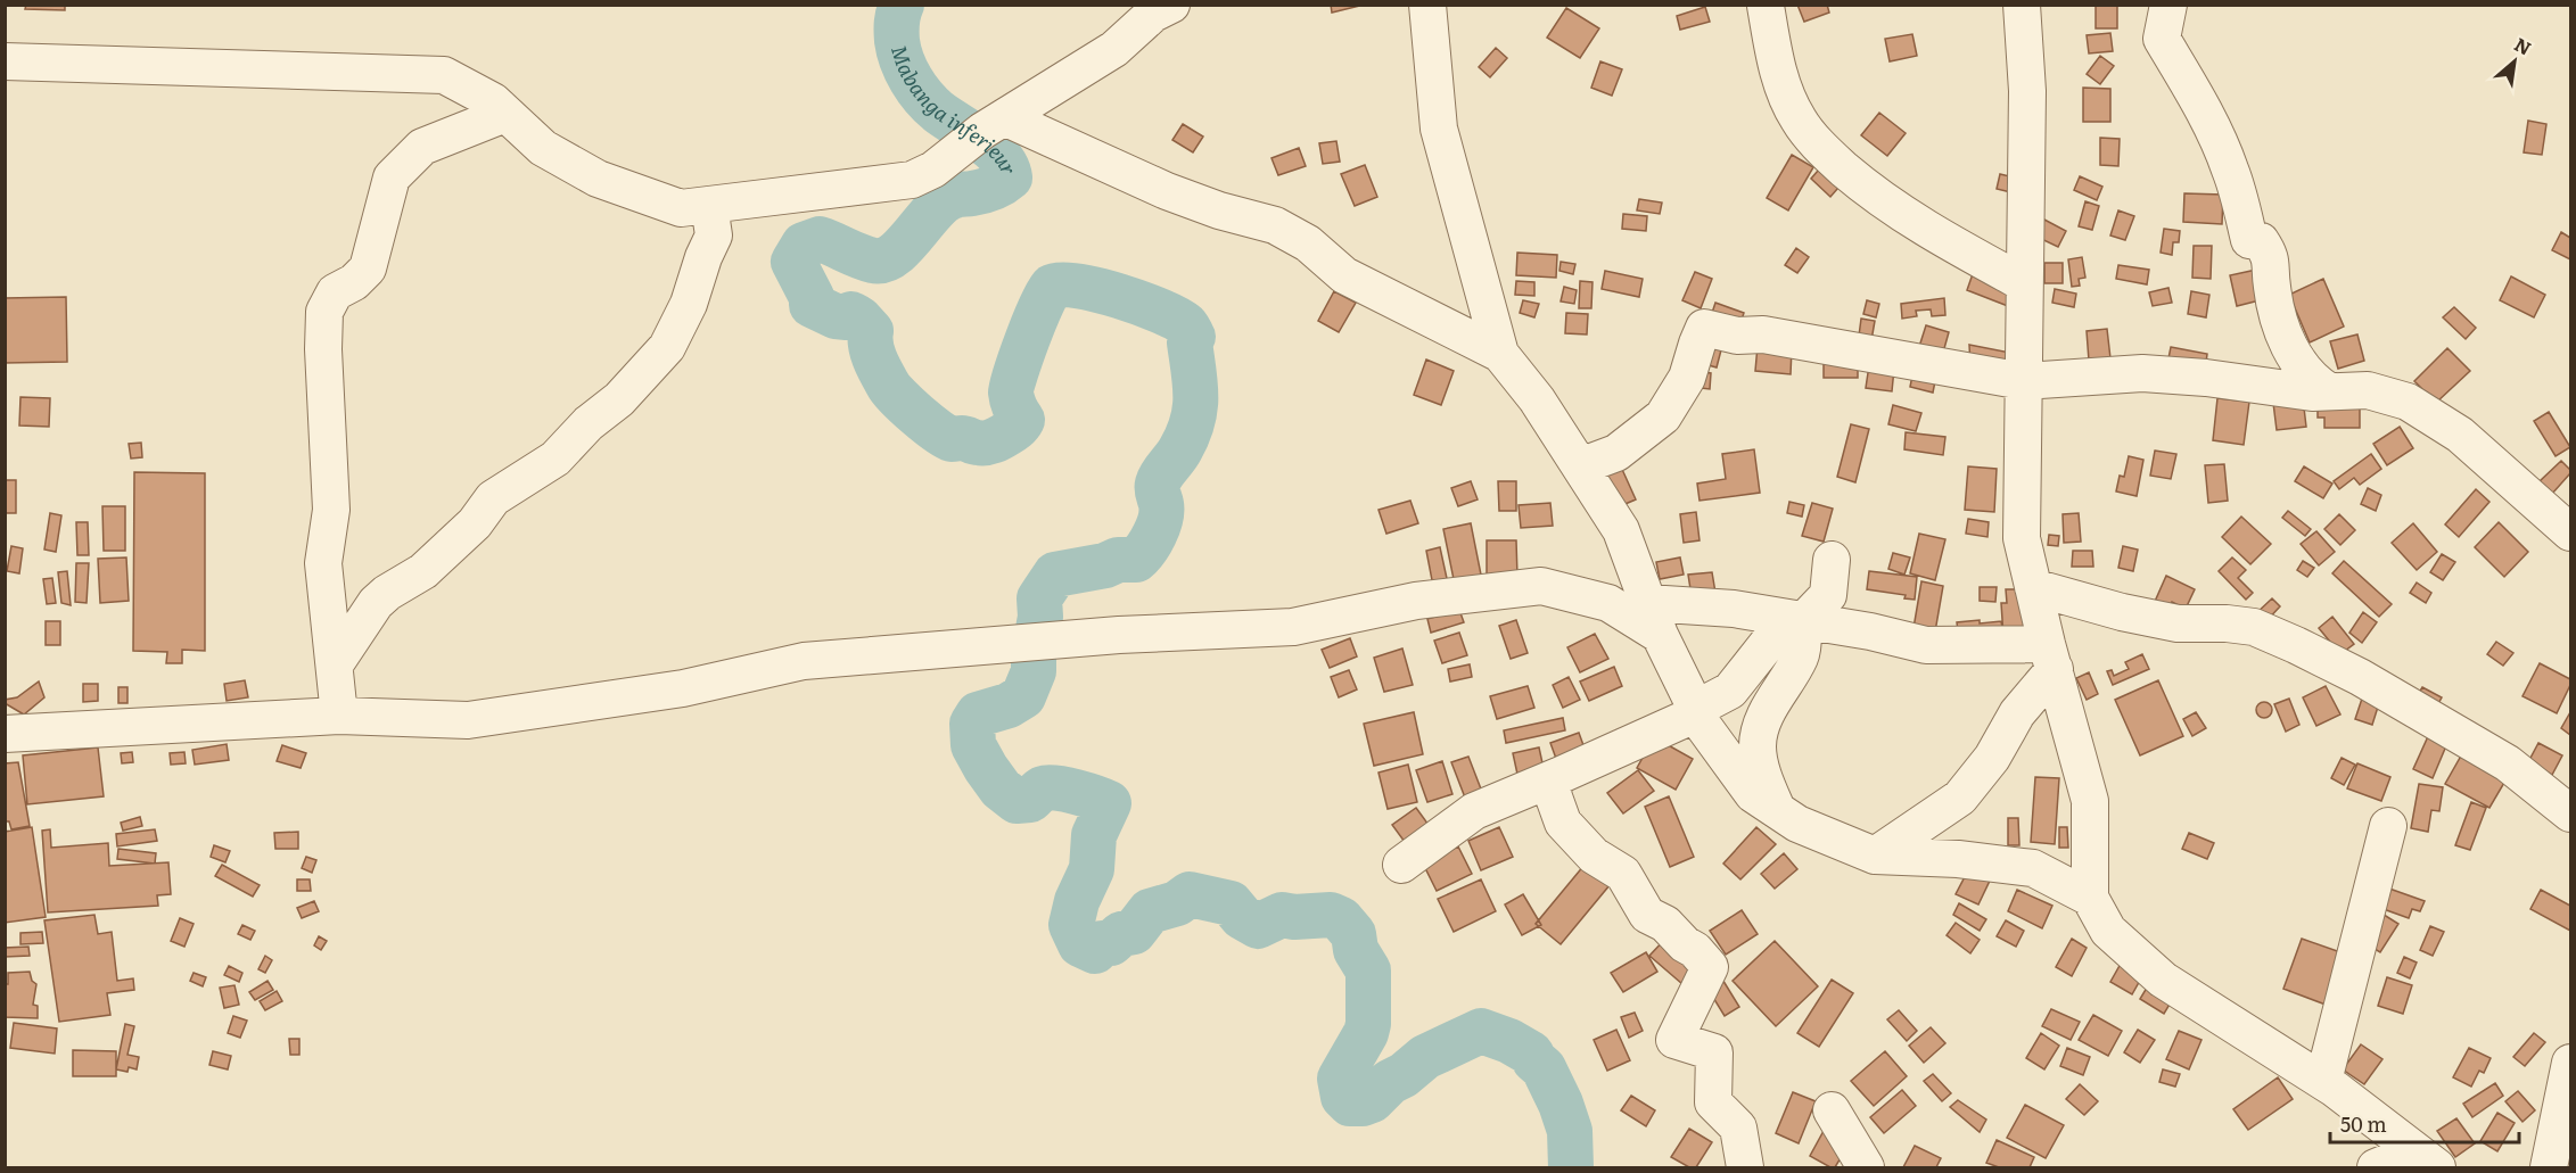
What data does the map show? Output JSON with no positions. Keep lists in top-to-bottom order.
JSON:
{
  "water": ["Mabanga inferieur"],
  "scale_bar": "50 m",
  "north": "top right"
}
